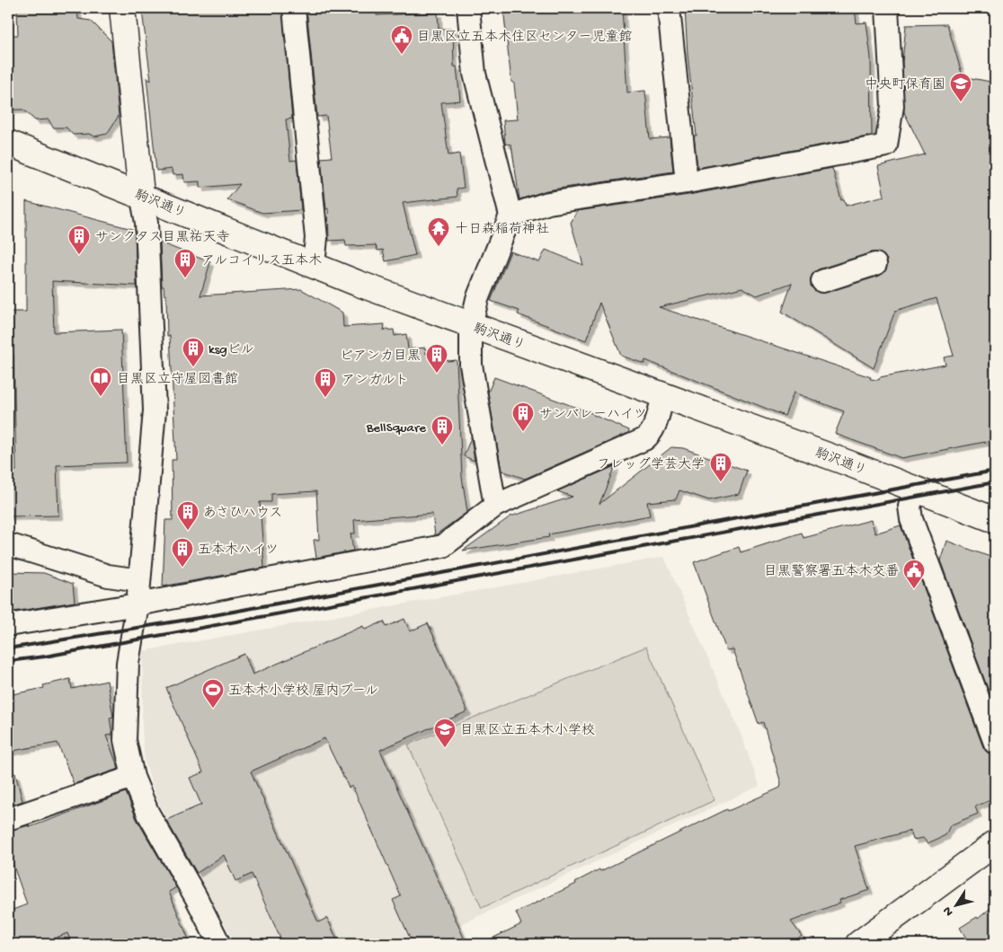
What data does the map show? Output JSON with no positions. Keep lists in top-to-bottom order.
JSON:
{
  "streets": {
    "main road": ["駒沢通り"]
  },
  "places": {
    "public building": ["目黒区立五本木住区センター児童館", "目黒警察署五本木交番"],
    "school or university": ["中央町保育園", "目黒区立五本木小学校"],
    "temple": ["十日森稲荷神社"],
    "building": [
      "サンクタス目黒祐天寺",
      "アルコイリス五本木",
      "ksgビル",
      "ビアンカ目黒",
      "アンガルト",
      "サンバレーハイツ",
      "BellSquare",
      "フレッグ学芸大学",
      "あさひハウス",
      "五本木ハイツ"
    ],
    "library": ["目黒区立守屋図書館"],
    "sports": ["五本木小学校 屋内プール"]
  },
  "north": "bottom left"
}
